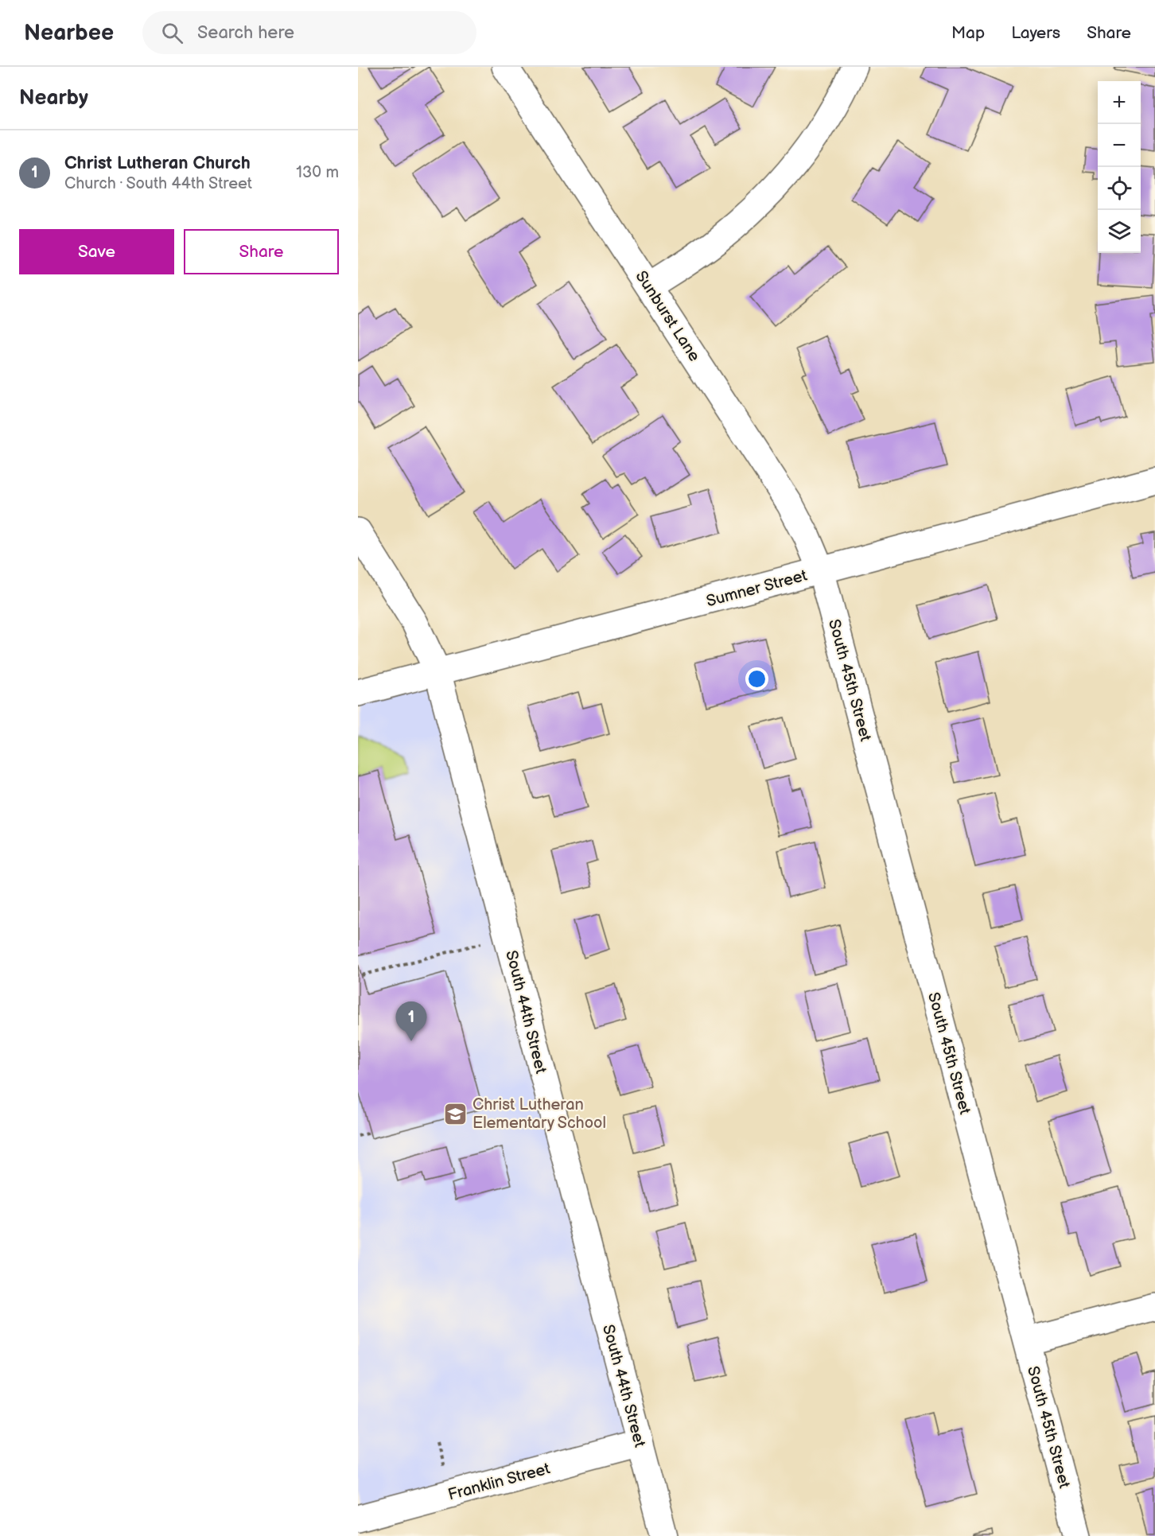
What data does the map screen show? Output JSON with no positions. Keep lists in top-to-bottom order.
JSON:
{
  "streets": {
    "street": [
      "Sunburst Lane",
      "Sumner Street",
      "South 45th Street",
      "South 44th Street",
      "Franklin Street"
    ]
  },
  "crossings": [
    ["Sunburst Lane", "Sumner Street"],
    ["Sunburst Lane", "South 45th Street"],
    ["Sumner Street", "South 45th Street"],
    ["Sumner Street", "South 44th Street"],
    ["South 44th Street", "Franklin Street"]
  ],
  "places": {
    "school or university": ["Christ Lutheran Elementary School"]
  },
  "page": {
    "header": "Nearbee",
    "search": "Search here",
    "nav": ["Map", "Layers", "Share"],
    "heading": "Nearby",
    "map_buttons": ["+", "−"],
    "list": [
      {
        "mark": "1",
        "name": "Christ Lutheran Church",
        "note": "Church · South 44th Street",
        "value": "130 m"
      }
    ],
    "buttons": ["Save", "Share"],
    "pins": "1"
  }
}
